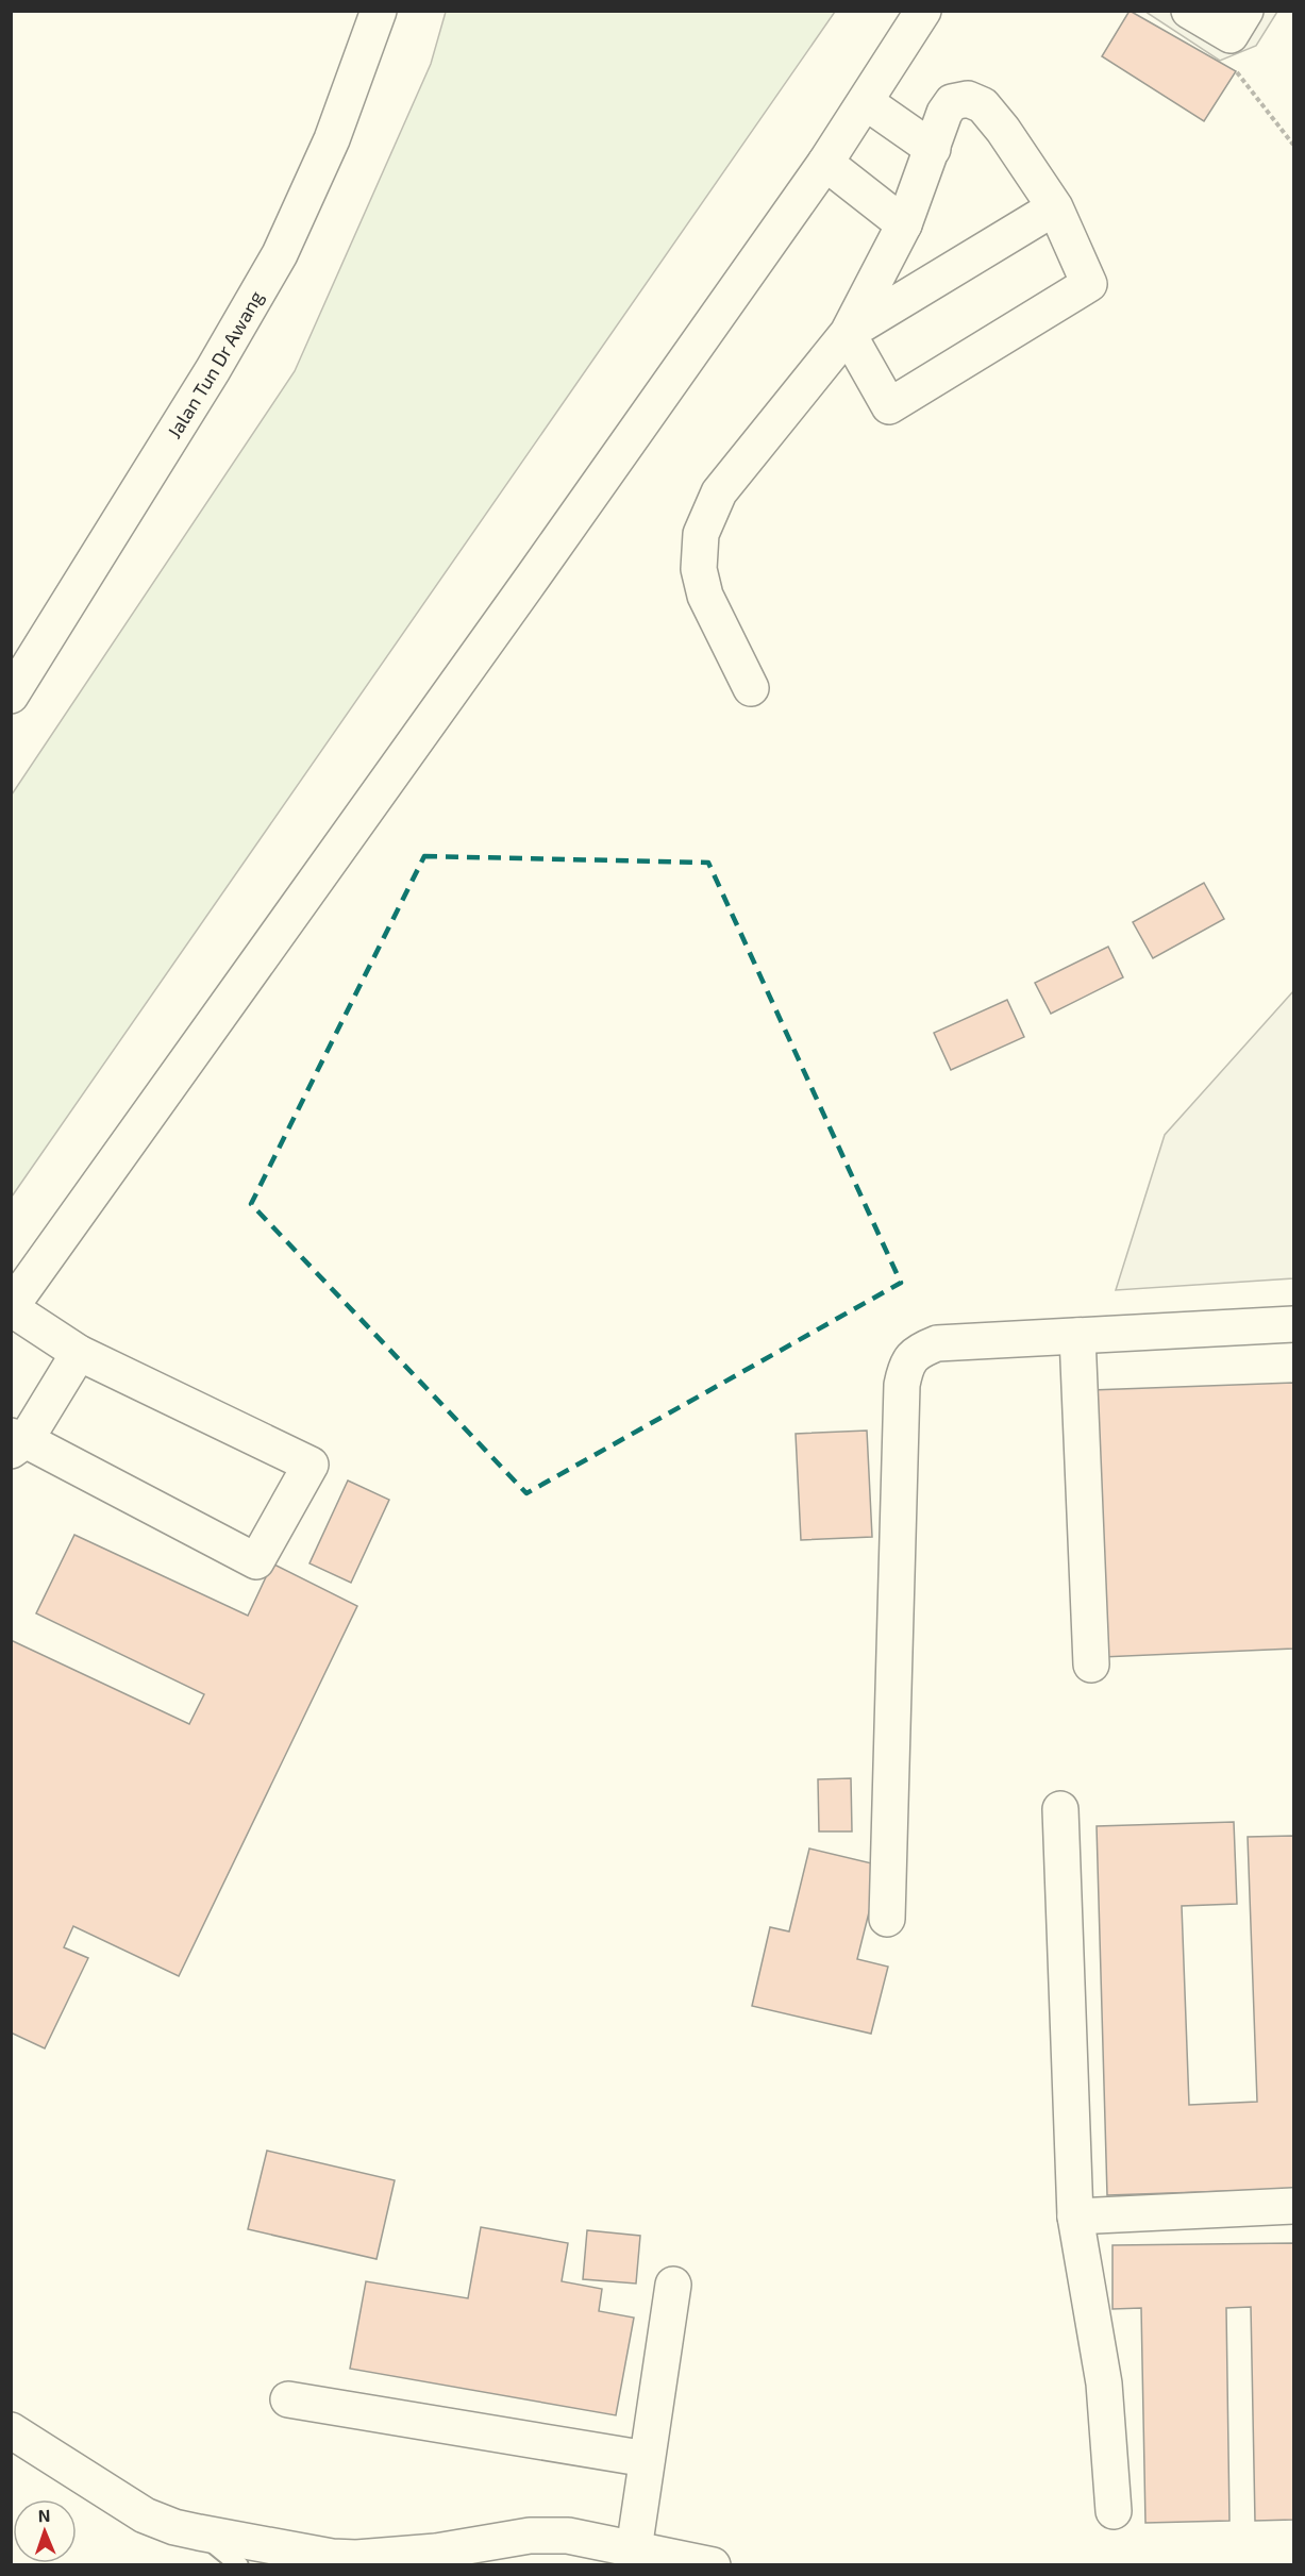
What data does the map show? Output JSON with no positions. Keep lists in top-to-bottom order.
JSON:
{
  "streets": {
    "street": ["Jalan Tun Dr Awang"]
  },
  "north": "top"
}
